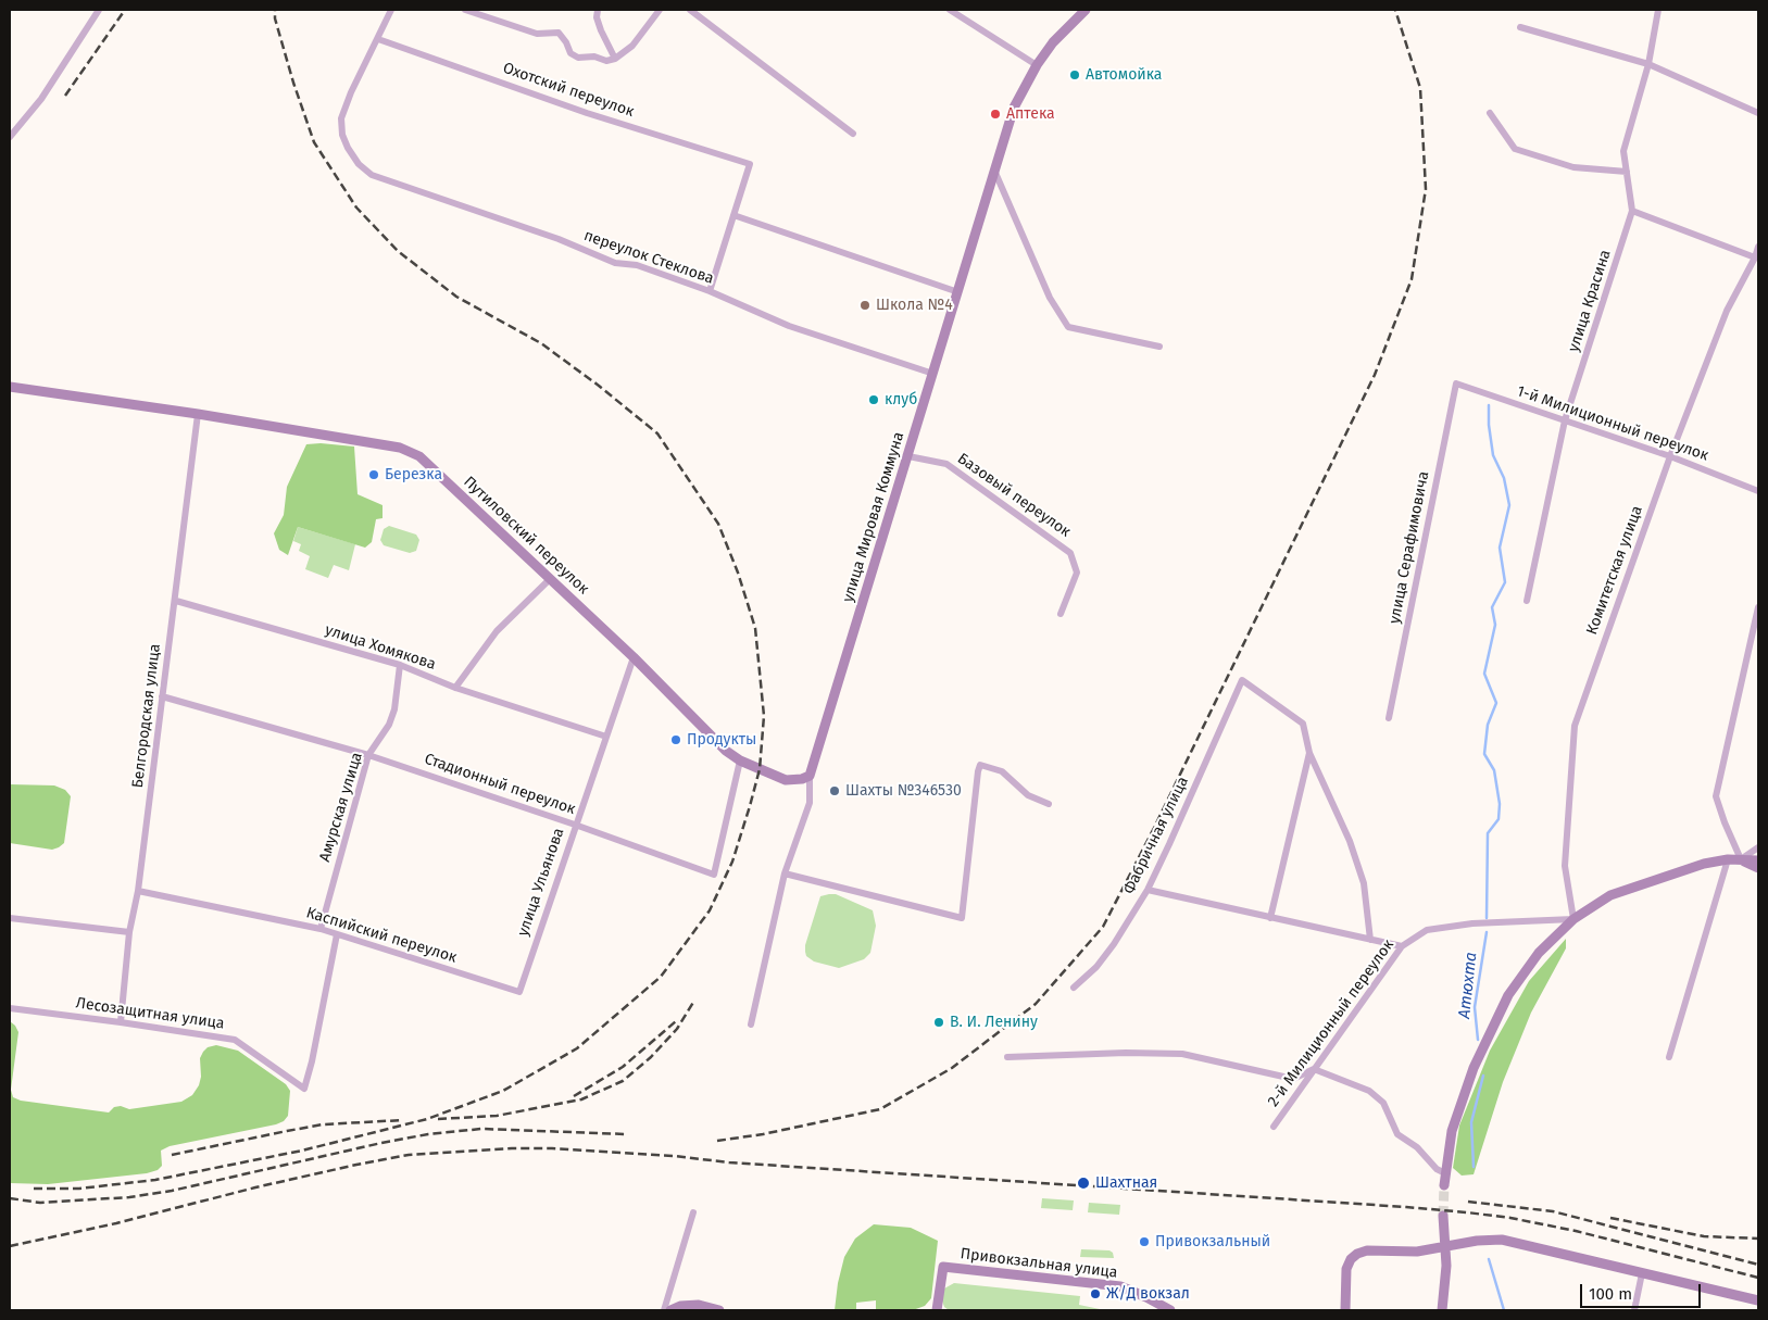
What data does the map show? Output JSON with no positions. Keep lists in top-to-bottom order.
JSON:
{
  "streets": {
    "main road": ["улица Мировая Коммуна", "Путиловский переулок", "Привокзальная улица"],
    "street": [
      "Охотский переулок",
      "переулок Стеклова",
      "улица Красина",
      "1-й Милиционный переулок",
      "Базовый переулок",
      "улица Серафимовича",
      "Комитетская улица",
      "улица Хомякова",
      "Белгородская улица",
      "Стадионный переулок",
      "Амурская улица",
      "Фабричная улица",
      "улица Ульянова",
      "Каспийский переулок",
      "Лесозащитная улица",
      "2-й Милиционный переулок"
    ]
  },
  "crossings": [
    ["Охотский переулок", "переулок Стеклова"],
    ["переулок Стеклова", "улица Мировая Коммуна"],
    ["улица Красина", "1-й Милиционный переулок"],
    ["1-й Милиционный переулок", "улица Серафимовича"],
    ["1-й Милиционный переулок", "Комитетская улица"],
    ["Базовый переулок", "улица Мировая Коммуна"],
    ["улица Мировая Коммуна", "Путиловский переулок"],
    ["Путиловский переулок", "Белгородская улица"],
    ["Путиловский переулок", "Стадионный переулок"],
    ["Путиловский переулок", "улица Ульянова"],
    ["Комитетская улица", "2-й Милиционный переулок"],
    ["улица Хомякова", "Белгородская улица"],
    ["улица Хомякова", "Амурская улица"],
    ["улица Хомякова", "улица Ульянова"],
    ["Белгородская улица", "Стадионный переулок"],
    ["Белгородская улица", "Каспийский переулок"],
    ["Белгородская улица", "Лесозащитная улица"],
    ["Стадионный переулок", "Амурская улица"],
    ["Стадионный переулок", "улица Ульянова"],
    ["Амурская улица", "Каспийский переулок"],
    ["улица Ульянова", "Каспийский переулок"],
    ["Каспийский переулок", "Лесозащитная улица"]
  ],
  "water": ["Атюхта"],
  "places": [
    "Автомойка",
    "Аптека",
    "Школа №4",
    "клуб",
    "Березка",
    "Продукты",
    "Шахты №346530",
    "В. И. Ленину",
    "Шахтная",
    "Привокзальный",
    "Ж/Д вокзал"
  ],
  "scale_bar": "100 m"
}
